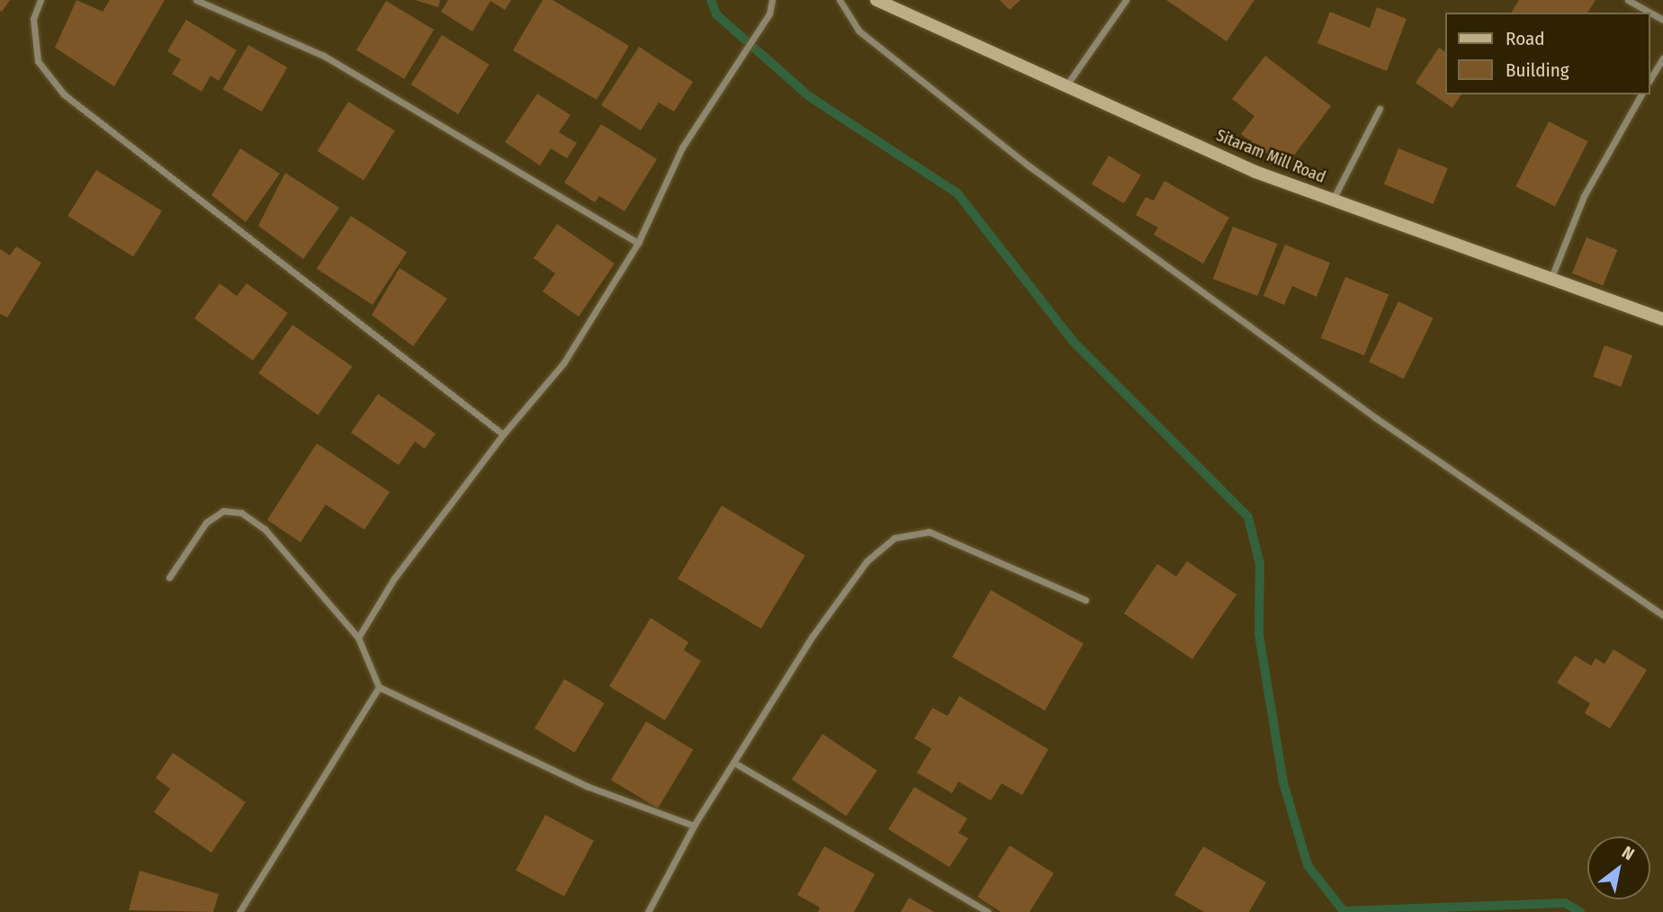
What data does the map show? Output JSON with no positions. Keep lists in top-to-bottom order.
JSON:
{
  "streets": {
    "main road": ["Sitaram Mill Road"]
  },
  "legend": ["Road", "Building"],
  "north": "top right"
}
